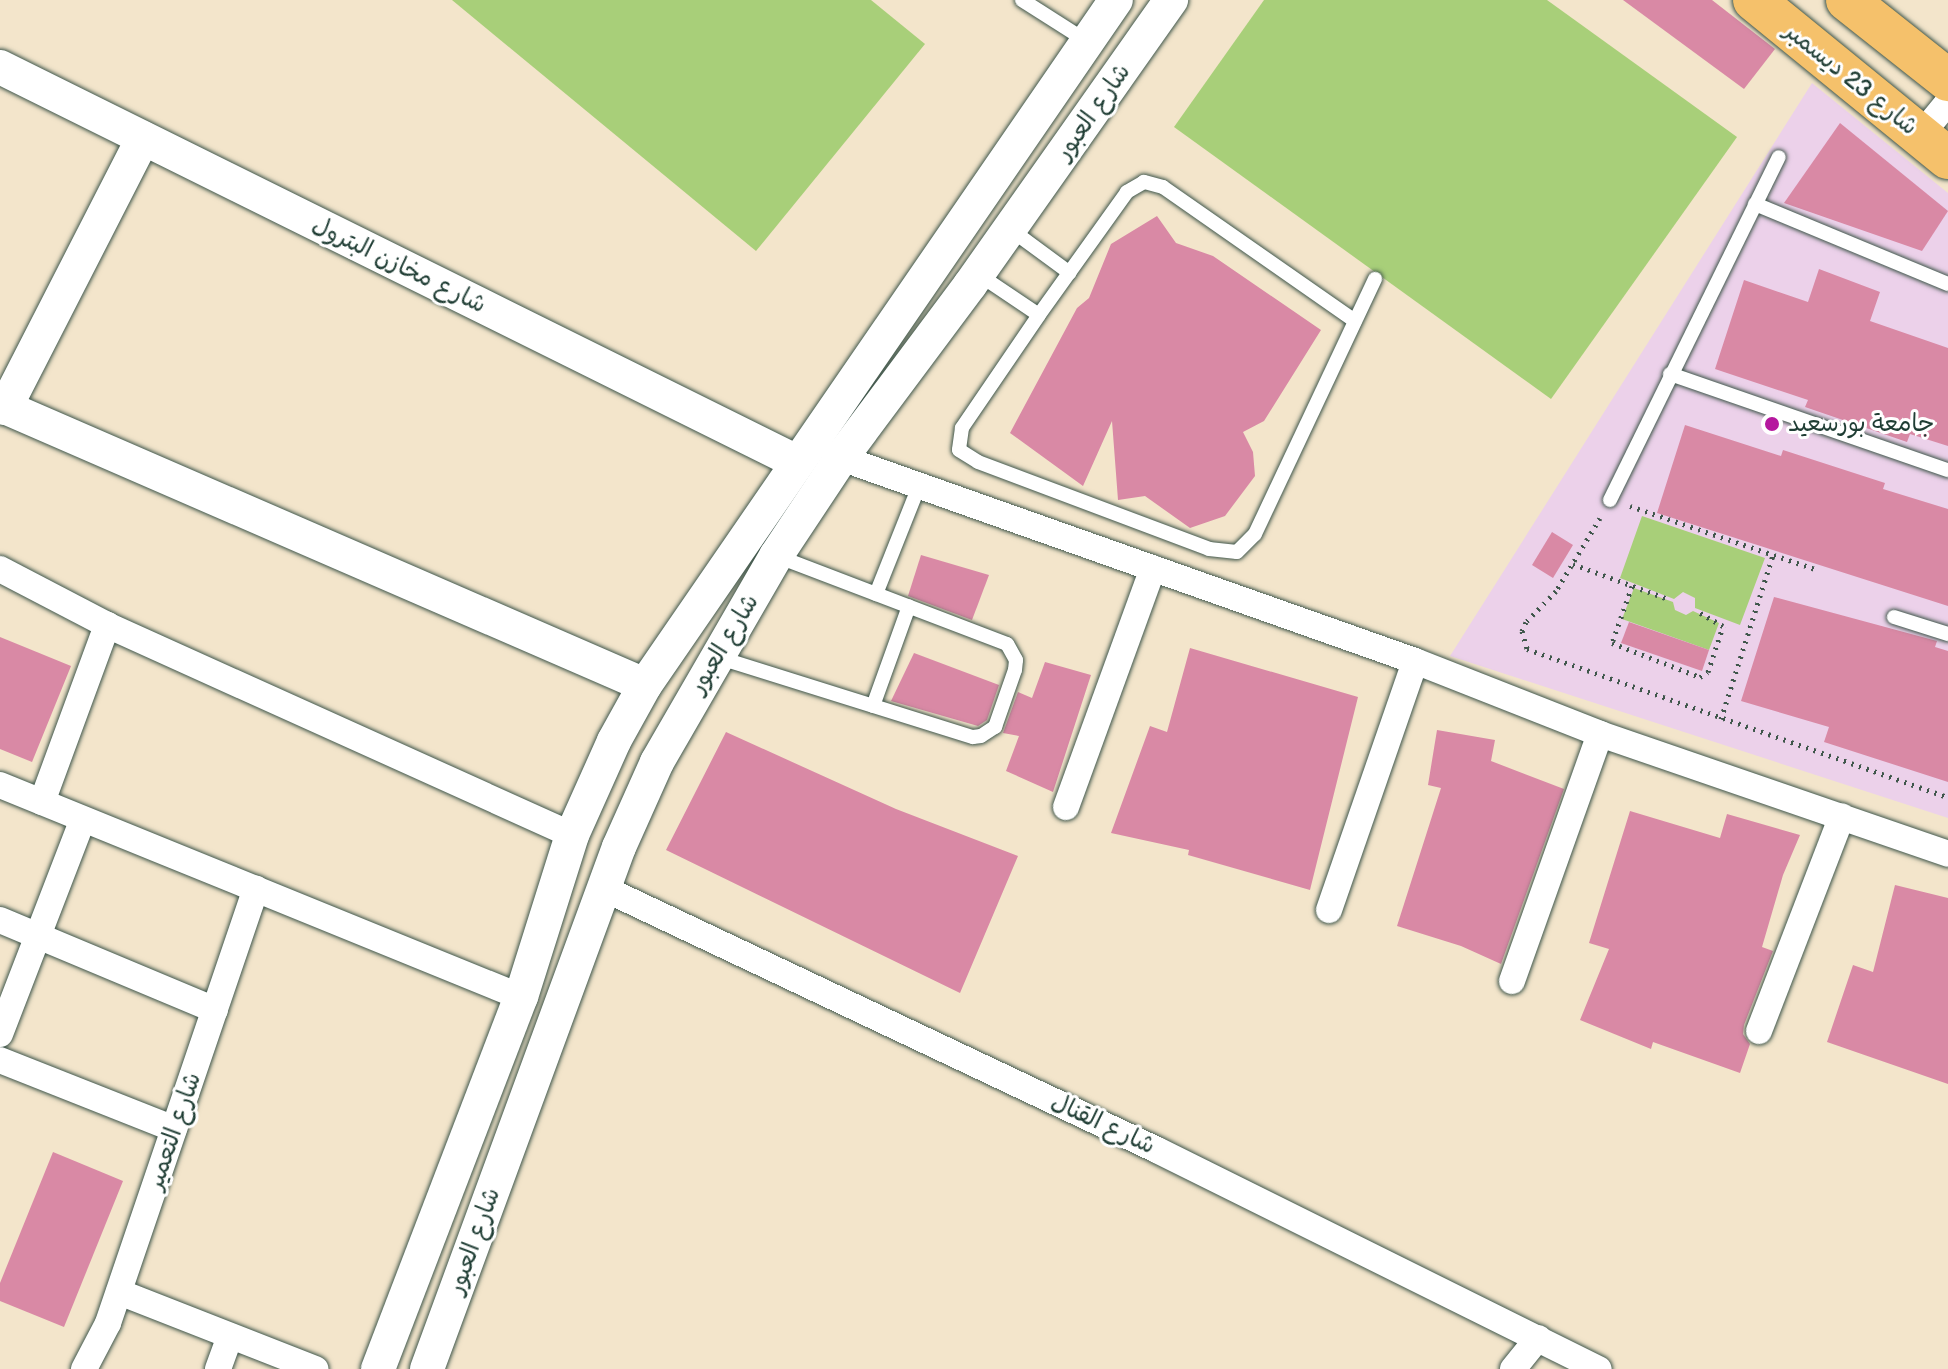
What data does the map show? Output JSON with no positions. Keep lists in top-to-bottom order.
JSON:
{
  "streets": {
    "main road": ["شارع 23 ديسمبر"],
    "street": [
      "شارع العبور",
      "شارع مخازن البترول",
      "شارع القنال",
      "شارع التعمير"
    ]
  },
  "crossings": [
    ["شارع العبور", "شارع مخازن البترول"],
    ["شارع العبور", "شارع القنال"]
  ],
  "places": ["جامعة بورسعيد"]
}
